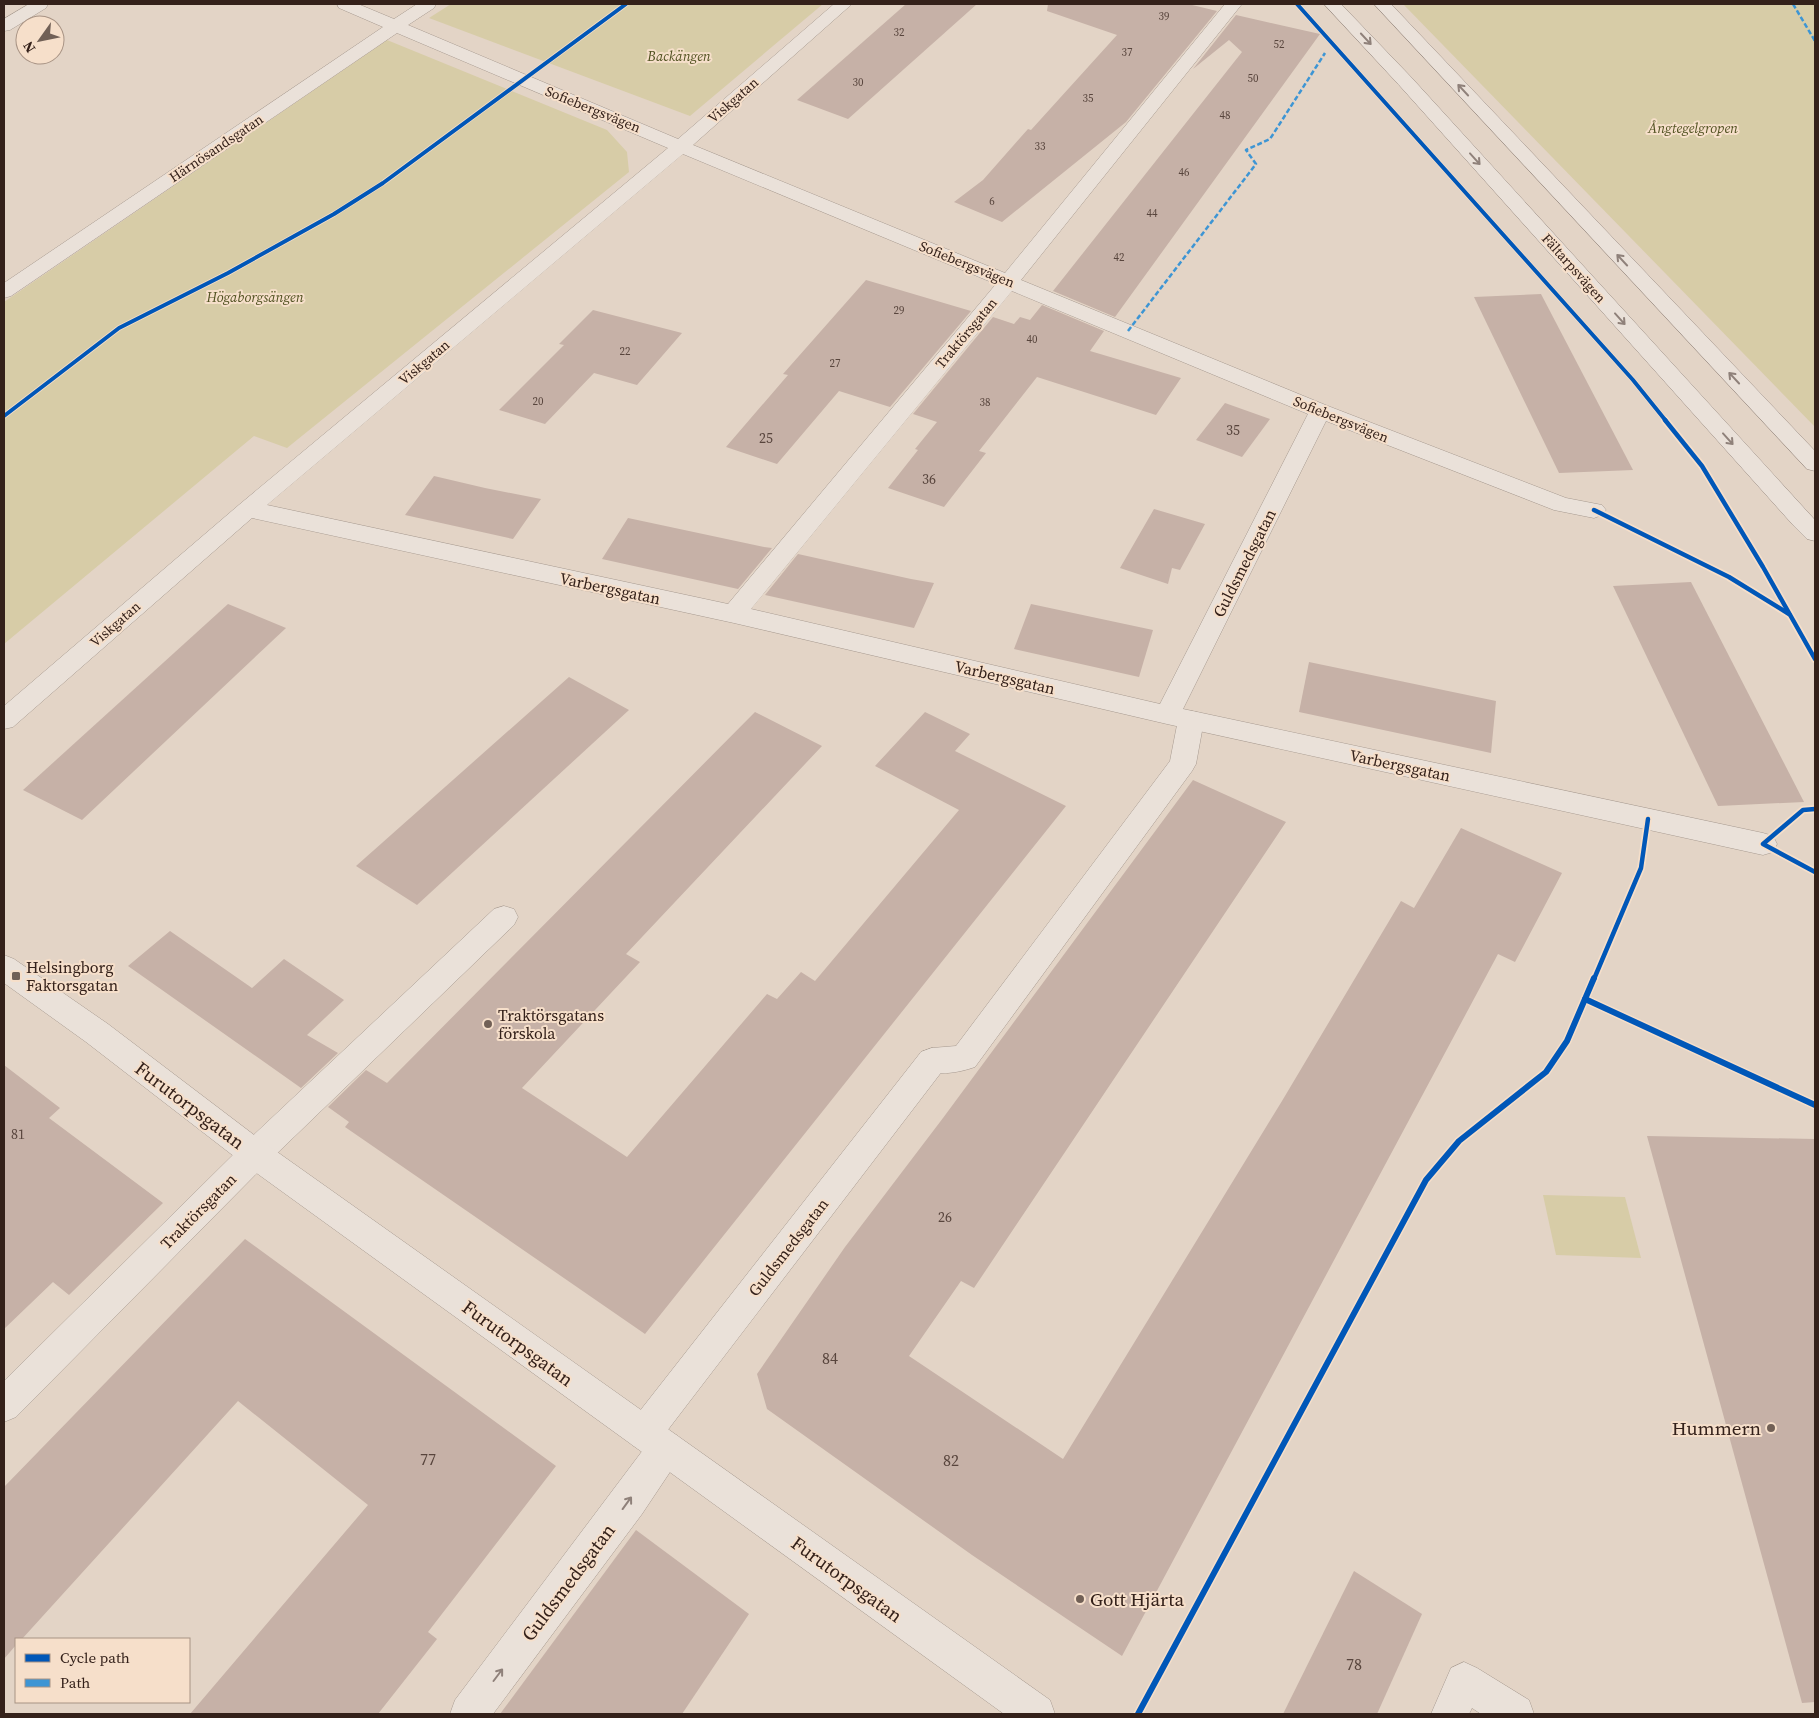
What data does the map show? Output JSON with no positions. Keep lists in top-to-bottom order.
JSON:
{
  "streets": {
    "street": [
      "Viskgatan",
      "Sofiebergsvägen",
      "Härnösandsgatan",
      "Fältarpsvägen",
      "Traktörsgatan",
      "Guldsmedsgatan",
      "Varbergsgatan",
      "Furutorpsgatan"
    ]
  },
  "crossings": [
    ["Viskgatan", "Sofiebergsvägen"],
    ["Viskgatan", "Varbergsgatan"],
    ["Sofiebergsvägen", "Härnösandsgatan"],
    ["Sofiebergsvägen", "Traktörsgatan"],
    ["Sofiebergsvägen", "Guldsmedsgatan"],
    ["Traktörsgatan", "Varbergsgatan"],
    ["Traktörsgatan", "Furutorpsgatan"],
    ["Guldsmedsgatan", "Varbergsgatan"],
    ["Guldsmedsgatan", "Furutorpsgatan"]
  ],
  "parks": ["Backängen", "Ångtegelgropen", "Högaborgsängen"],
  "places": {
    "transit": ["Helsingborg Faktorsgatan"],
    "other": ["Traktörsgatans förskola", "Hummern", "Gott Hjärta"]
  },
  "house_numbers": [
    "39",
    "32",
    "52",
    "37",
    "50",
    "30",
    "35",
    "48",
    "33",
    "46",
    "6",
    "44",
    "42",
    "29",
    "40",
    "22",
    "27",
    "20",
    "38",
    "35",
    "25",
    "36",
    "81",
    "26",
    "84",
    "77",
    "82",
    "78"
  ],
  "legend": ["Cycle path", "Path"],
  "north": "bottom left"
}
